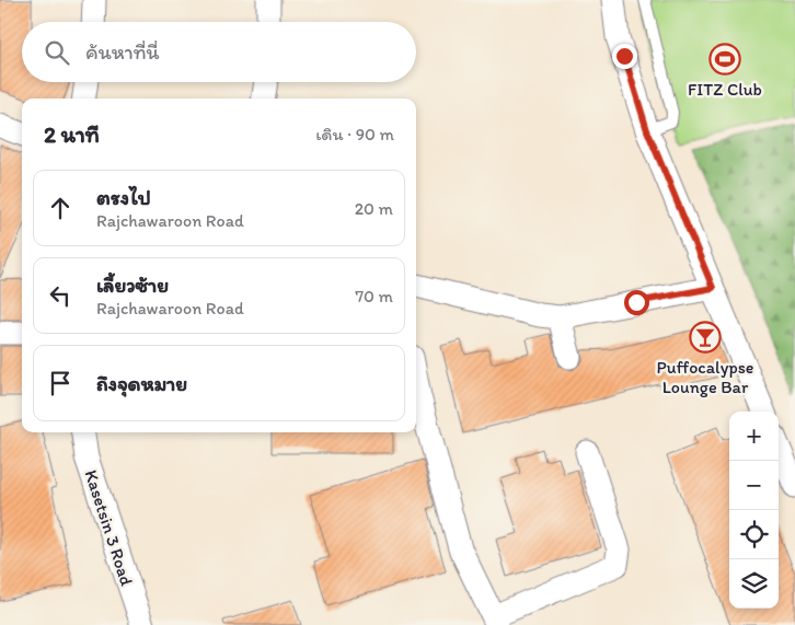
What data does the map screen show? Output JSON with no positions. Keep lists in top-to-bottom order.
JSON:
{
  "streets": {
    "street": ["Kasetsin 3 Road"]
  },
  "places": {
    "sports": ["FITZ Club"],
    "bar": ["Puffocalypse Lounge Bar"]
  },
  "page": {
    "search": "ค้นหาที่นี่",
    "heading": ["2 นาที", "เดิน · 90 m"],
    "list": [
      ["ตรงไป", "Rajchawaroon Road", "20 m"],
      ["เลี้ยวซ้าย", "Rajchawaroon Road", "70 m"],
      "ถึงจุดหมาย"
    ],
    "map_buttons": ["+", "−"]
  }
}
